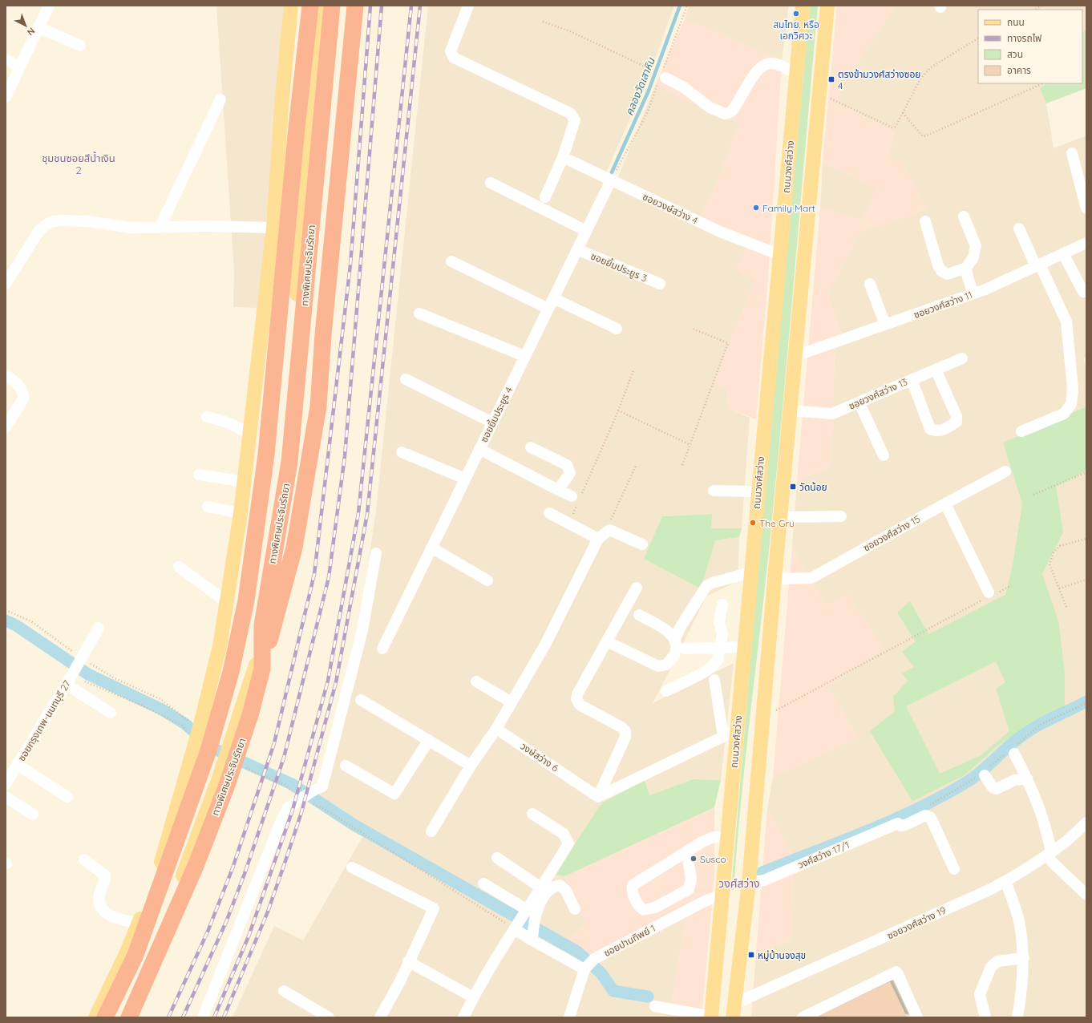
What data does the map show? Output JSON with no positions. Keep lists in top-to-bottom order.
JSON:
{
  "streets": {
    "highway": ["ทางพิเศษประจิมรัถยา"],
    "main road": ["ถนนวงศ์สว่าง"],
    "street": [
      "ซอยวงษ์สว่าง 4",
      "ซอยยิ้มประยูร 3",
      "ซอยวงศ์สว่าง 11",
      "ซอยวงศ์สว่าง 13",
      "ซอยยิ้มประยูร 4",
      "ซอยวงศ์สว่าง 15",
      "ซอยกรุงเทพ-นนทบุรี 27",
      "วงษ์สว่าง 6",
      "วงศ์สว่าง 17/1",
      "ซอยวงศ์สว่าง 19",
      "ซอยปานทิพย์ 1"
    ]
  },
  "crossings": [
    ["ถนนวงศ์สว่าง", "ซอยวงษ์สว่าง 4"],
    ["ถนนวงศ์สว่าง", "ซอยปานทิพย์ 1"],
    ["ซอยวงษ์สว่าง 4", "ซอยยิ้มประยูร 4"],
    ["ซอยยิ้มประยูร 3", "ซอยยิ้มประยูร 4"]
  ],
  "districts": ["ชุมชนซอยสีน้ำเงิน 2", "วงศ์สว่าง"],
  "water": ["คลองวัดเสาหิน"],
  "places": {
    "other": [
      "สมไทย. หรือ เอกวิศวะ",
      "Family Mart",
      "The Gru",
      "Susco"
    ],
    "transit": ["ตรงข้ามวงศ์สว่างซอย 4", "วัดน้อย", "หมู่บ้านจงสุข"]
  },
  "legend": [
    "ถนน",
    "ทางรถไฟ",
    "สวน",
    "อาคาร"
  ],
  "north": "bottom right"
}
